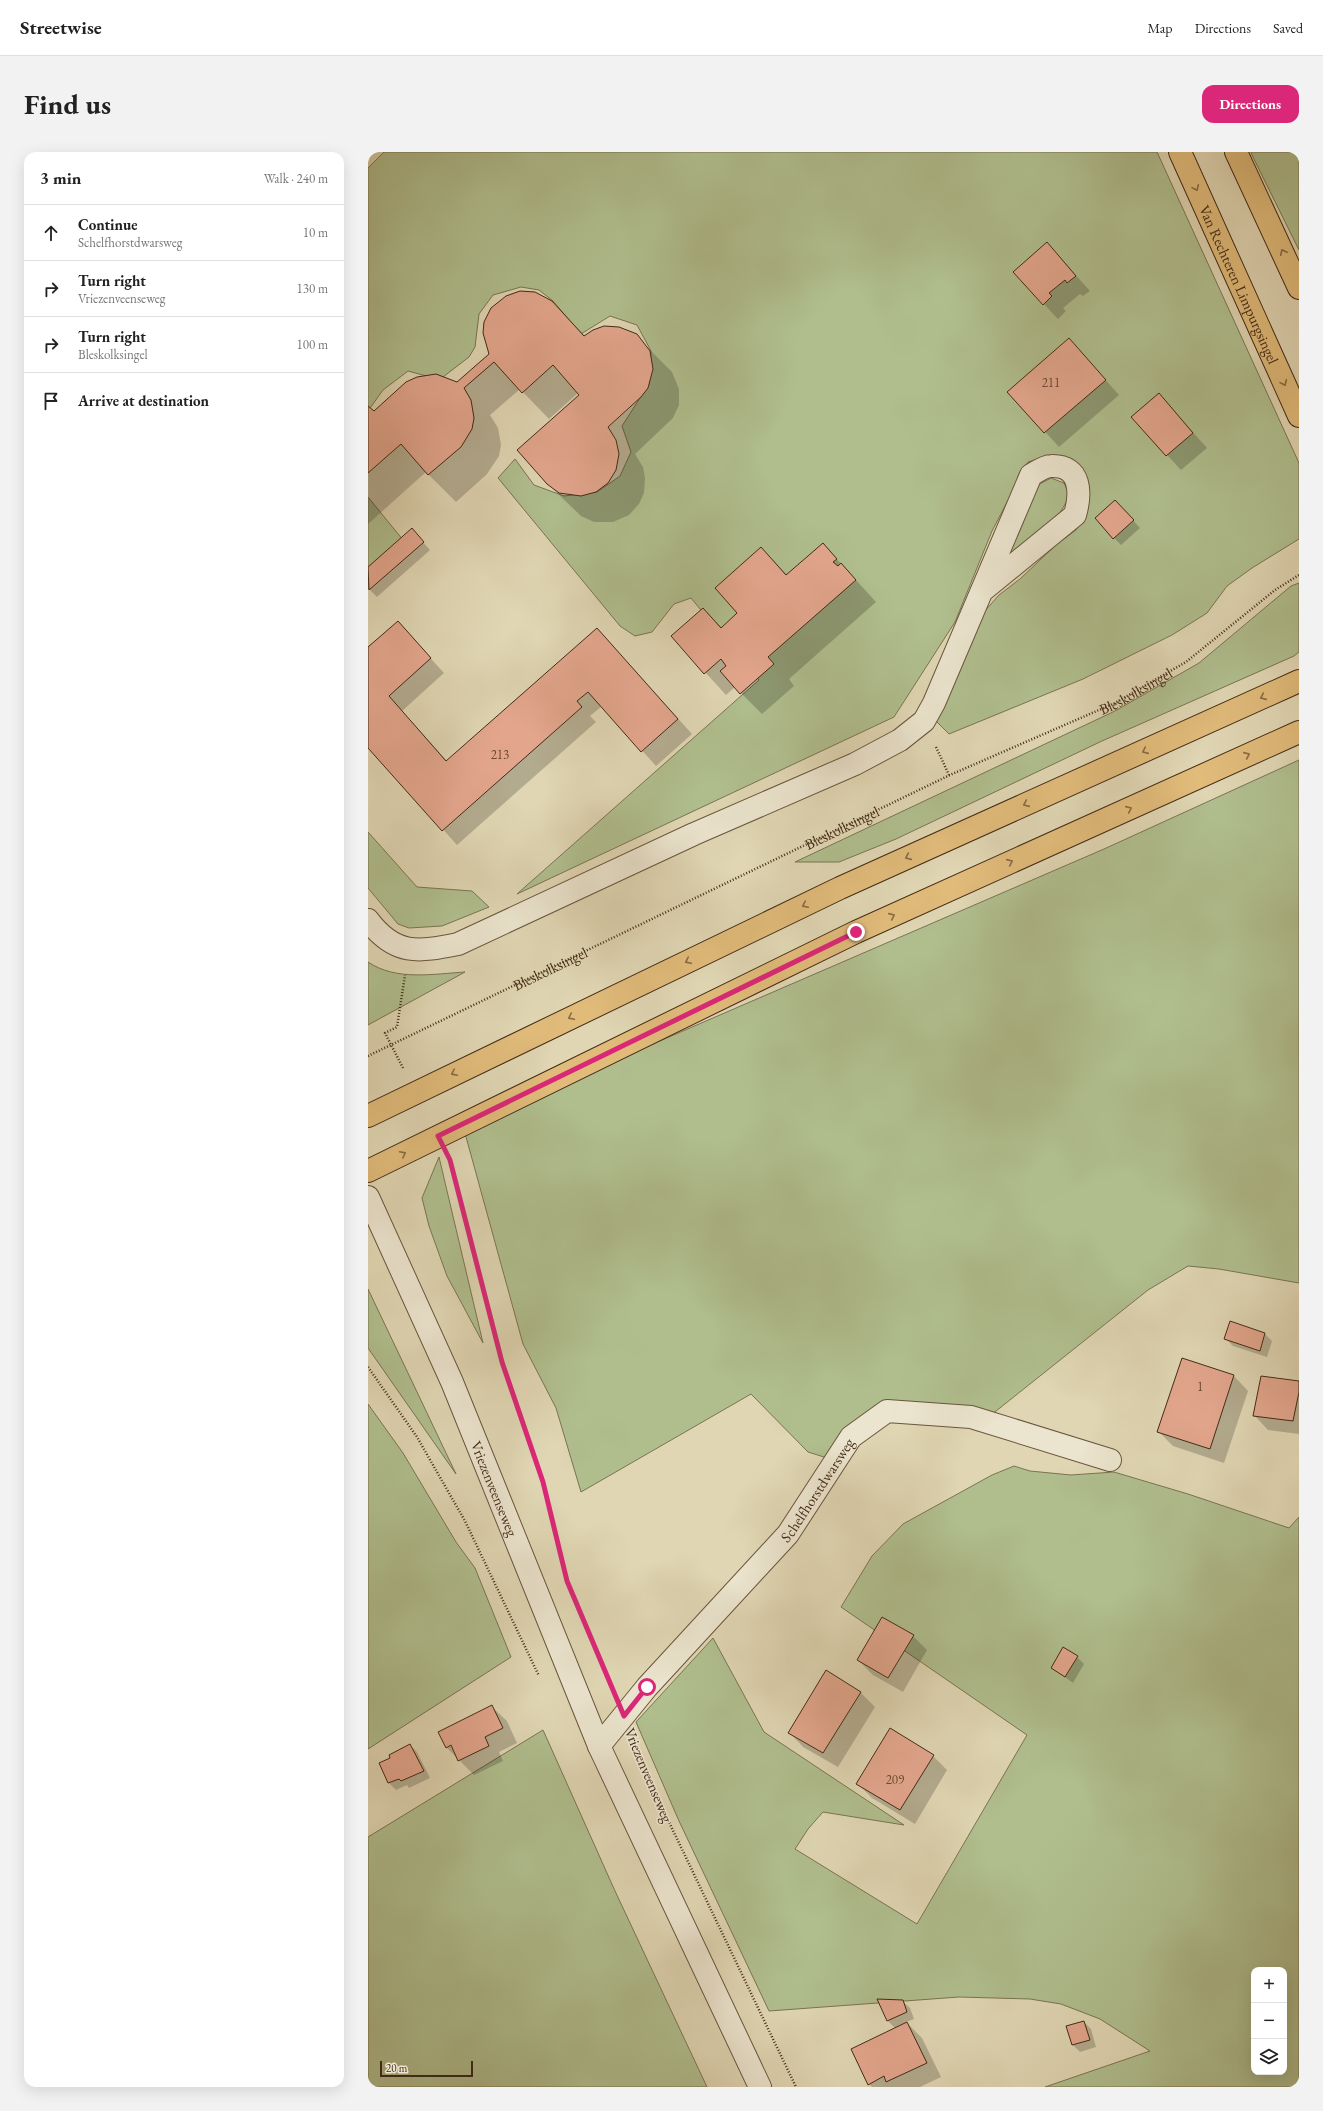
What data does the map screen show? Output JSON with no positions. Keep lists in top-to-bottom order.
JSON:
{
  "streets": {
    "main road": ["Van Rechteren Limpurgsingel"],
    "street": ["Vriezenveenseweg", "Schelfhorstdwarsweg"],
    "path": ["Bleskolksingel"]
  },
  "crossings": [
    ["Vriezenveenseweg", "Schelfhorstdwarsweg"]
  ],
  "house_numbers": [
    "211",
    "213",
    "1",
    "209"
  ],
  "scale_bar": "20 m",
  "page": {
    "header": "Streetwise",
    "nav": ["Map", "Directions", "Saved"],
    "buttons": "Directions",
    "title": "Find us",
    "heading": ["3 min", "Walk · 240 m"],
    "list": [
      ["Continue", "Schelfhorstdwarsweg", "10 m"],
      ["Turn right", "Vriezenveenseweg", "130 m"],
      ["Turn right", "Bleskolksingel", "100 m"],
      "Arrive at destination"
    ],
    "map_buttons": ["+", "−"],
    "scale": "20 m"
  }
}
